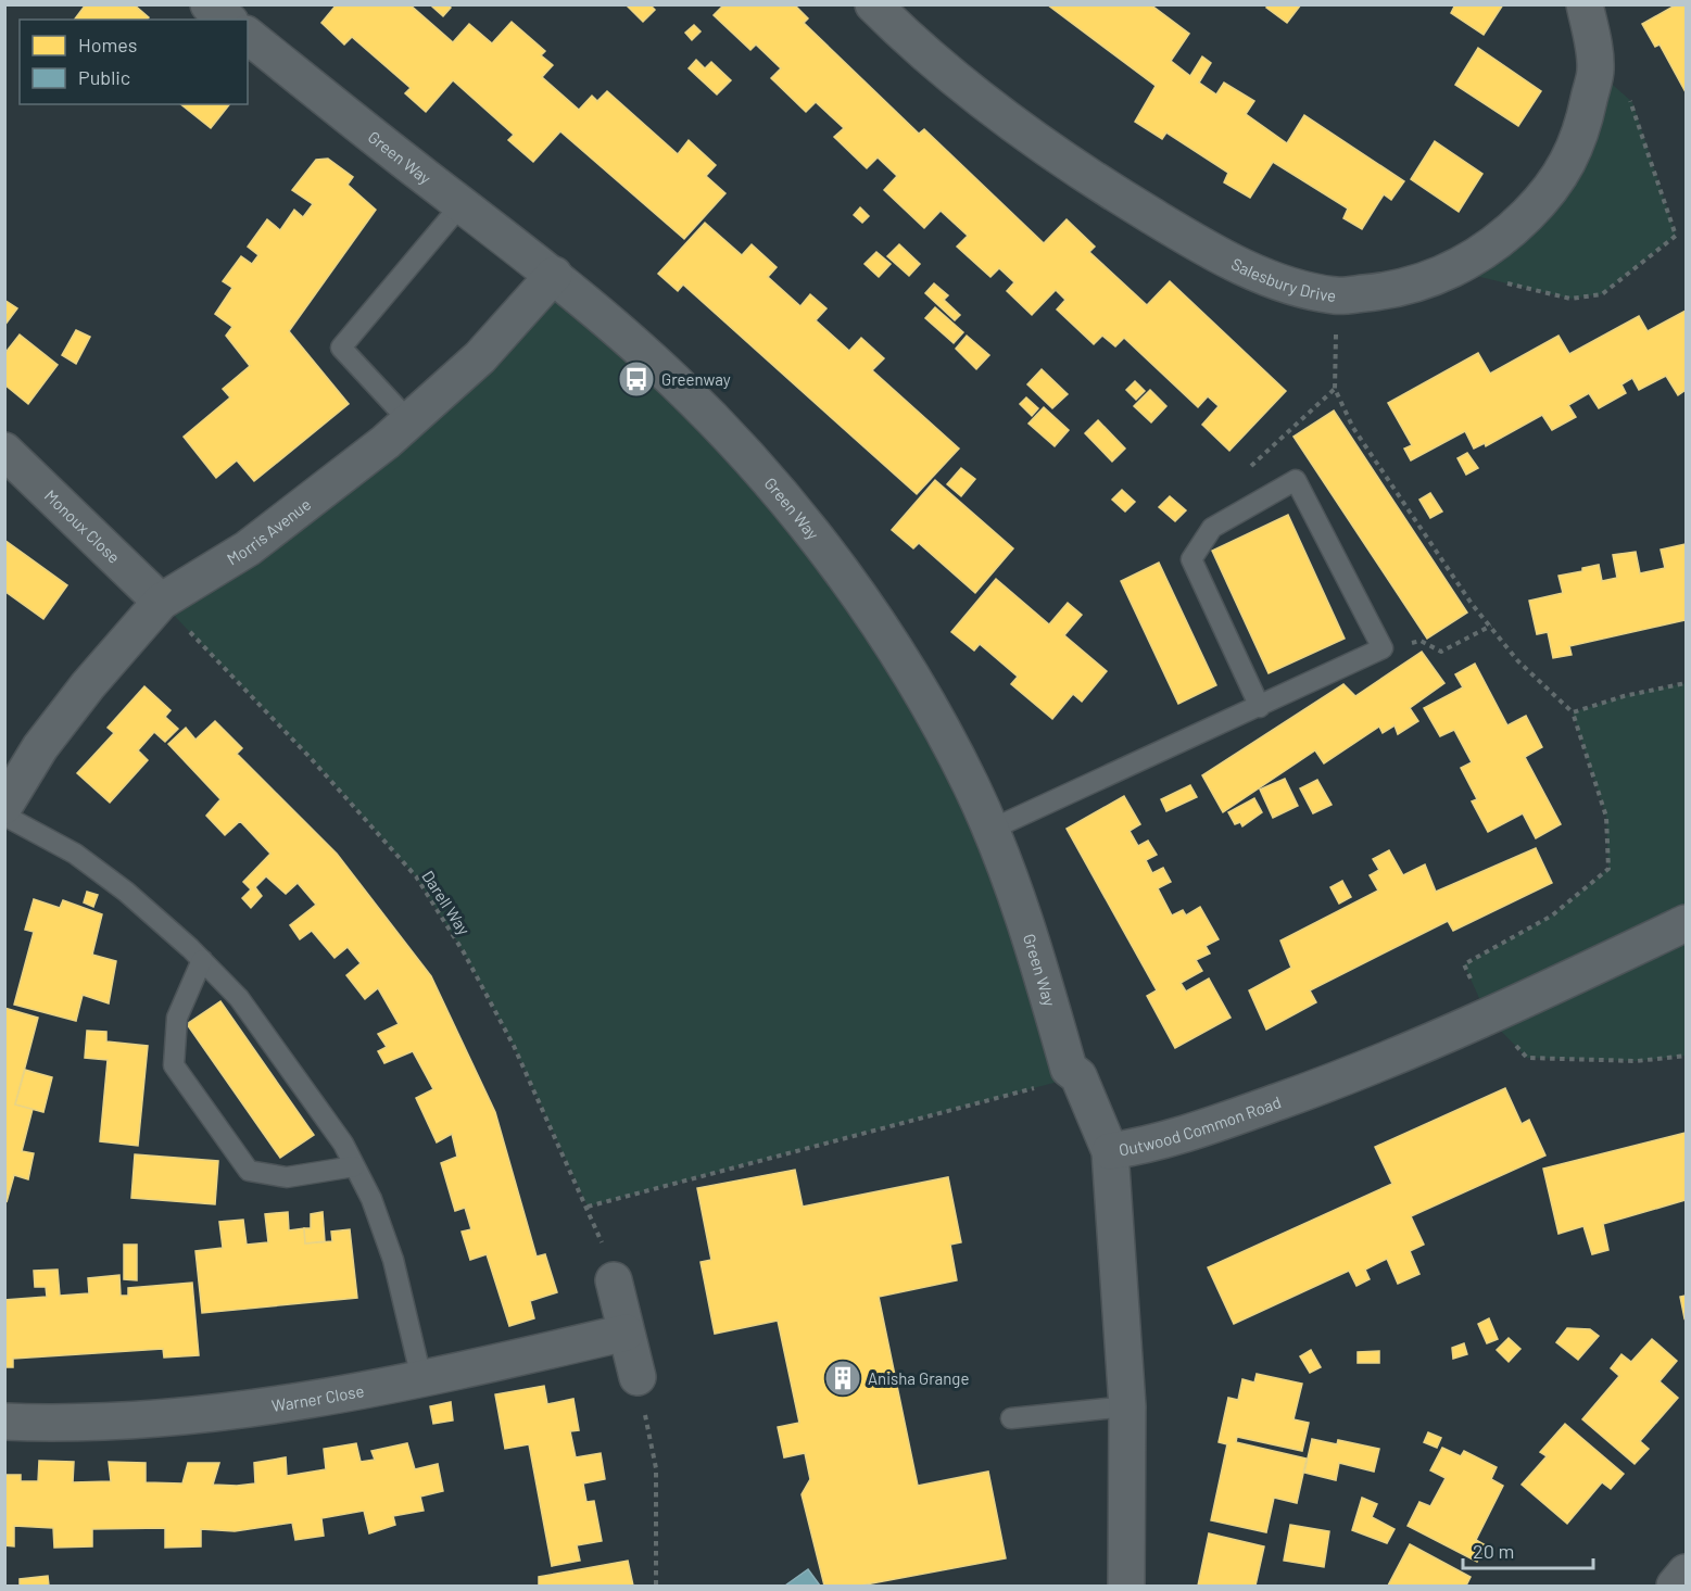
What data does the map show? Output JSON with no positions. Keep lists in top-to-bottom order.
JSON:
{
  "streets": {
    "street": [
      "Green Way",
      "Salesbury Drive",
      "Monoux Close",
      "Morris Avenue",
      "Outwood Common Road",
      "Warner Close"
    ],
    "path": ["Darell Way"]
  },
  "crossings": [
    ["Green Way", "Morris Avenue"],
    ["Green Way", "Outwood Common Road"],
    ["Monoux Close", "Morris Avenue"],
    ["Monoux Close", "Darell Way"],
    ["Morris Avenue", "Darell Way"]
  ],
  "places": {
    "bus stop": ["Greenway"],
    "building": ["Anisha Grange"]
  },
  "legend": ["Homes", "Public"],
  "scale_bar": "20 m"
}
